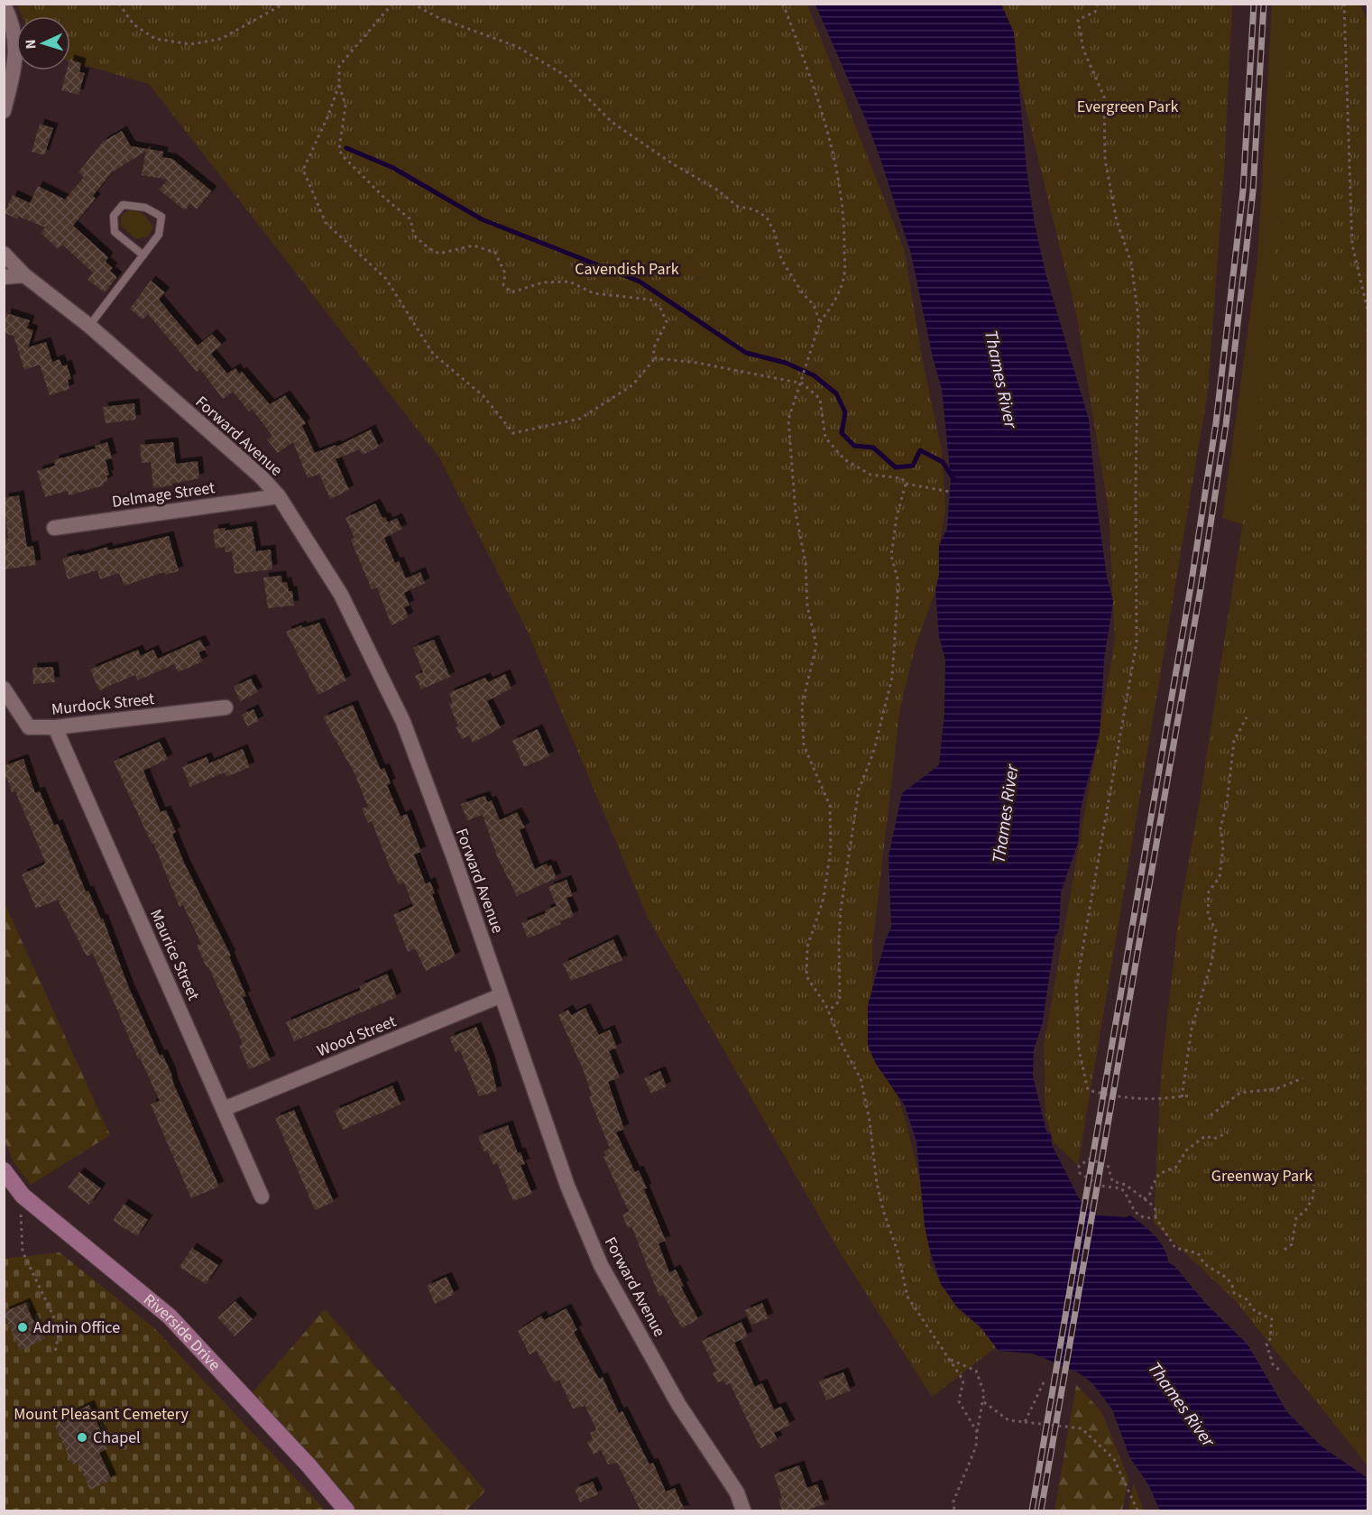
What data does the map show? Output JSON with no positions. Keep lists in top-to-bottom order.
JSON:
{
  "streets": {
    "main road": ["Riverside Drive"],
    "street": [
      "Forward Avenue",
      "Delmage Street",
      "Murdock Street",
      "Maurice Street",
      "Wood Street"
    ]
  },
  "crossings": [
    ["Forward Avenue", "Delmage Street"],
    ["Forward Avenue", "Wood Street"],
    ["Murdock Street", "Maurice Street"],
    ["Maurice Street", "Wood Street"]
  ],
  "water": ["Thames River"],
  "parks": [
    "Evergreen Park",
    "Cavendish Park",
    "Greenway Park",
    "Mount Pleasant Cemetery"
  ],
  "places": ["Admin Office", "Chapel"],
  "north": "left"
}
